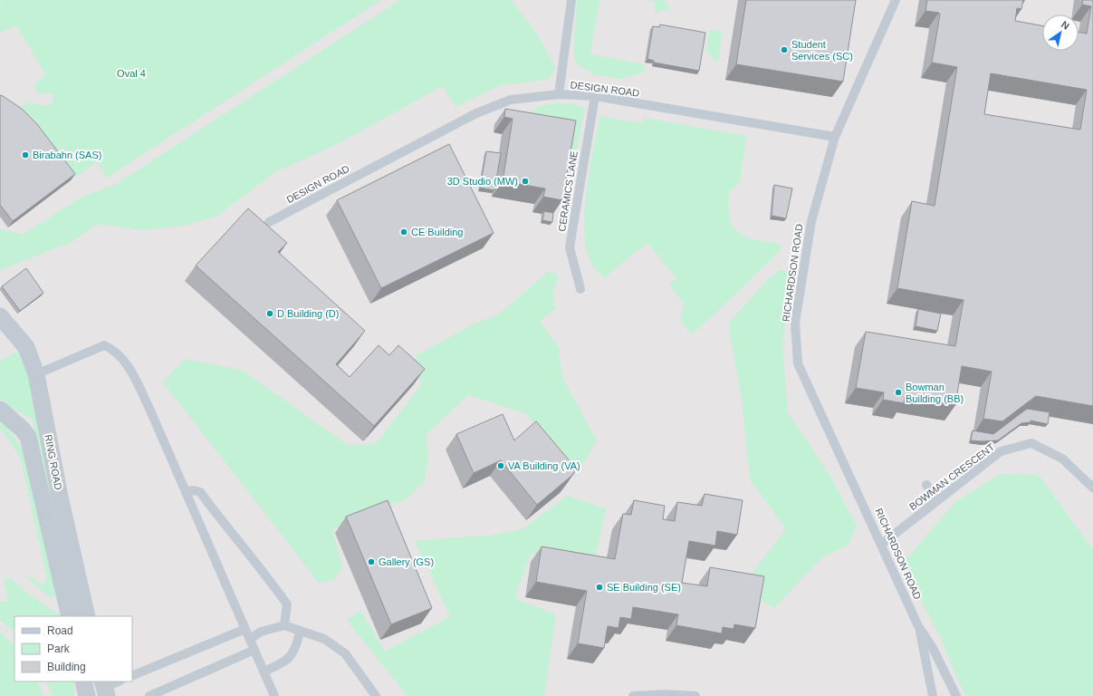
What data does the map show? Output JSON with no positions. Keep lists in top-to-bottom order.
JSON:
{
  "streets": {
    "street": ["RING ROAD"],
    "lane": [
      "DESIGN ROAD",
      "CERAMICS LANE",
      "RICHARDSON ROAD",
      "BOWMAN CRESCENT"
    ]
  },
  "crossings": [
    ["DESIGN ROAD", "CERAMICS LANE"],
    ["DESIGN ROAD", "RICHARDSON ROAD"],
    ["RICHARDSON ROAD", "BOWMAN CRESCENT"]
  ],
  "parks": ["Oval 4"],
  "places": [
    "Student Services (SC)",
    "Birabahn (SAS)",
    "3D Studio (MW)",
    "CE Building",
    "D Building (D)",
    "Bowman Building (BB)",
    "VA Building (VA)",
    "Gallery (GS)",
    "SE Building (SE)"
  ],
  "legend": ["Road", "Park", "Building"],
  "north": "top right"
}
